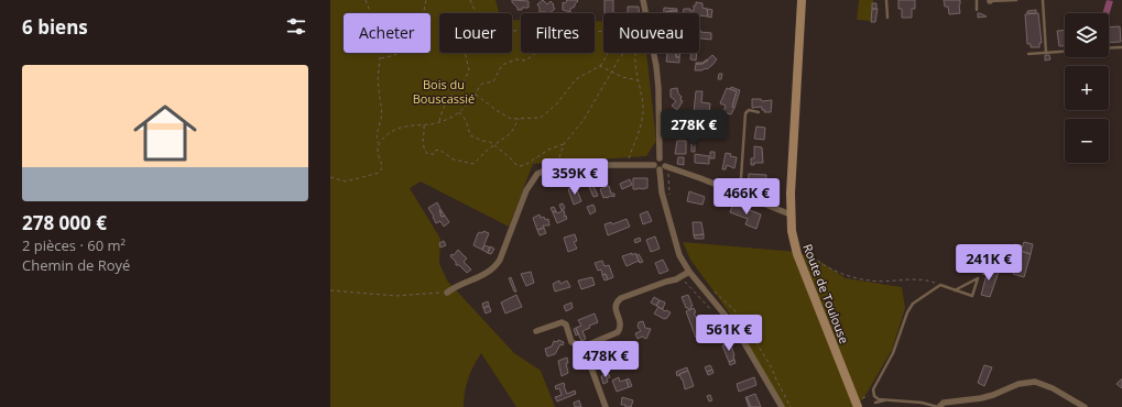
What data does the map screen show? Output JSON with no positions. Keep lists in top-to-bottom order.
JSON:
{
  "streets": {
    "main road": ["Route de Toulouse"]
  },
  "parks": ["Bois du Bouscassié"],
  "page": {
    "heading": "6 biens",
    "map_buttons": ["+", "−"],
    "chip": [
      "Acheter",
      "Louer",
      "Filtres",
      "Nouveau"
    ],
    "list": [
      {
        "name": "278 000 €",
        "note": "2 pièces · 60 m² · Chemin de Royé"
      }
    ],
    "price": [
      "278K €",
      "359K €",
      "466K €",
      "241K €",
      "561K €",
      "478K €"
    ]
  }
}
